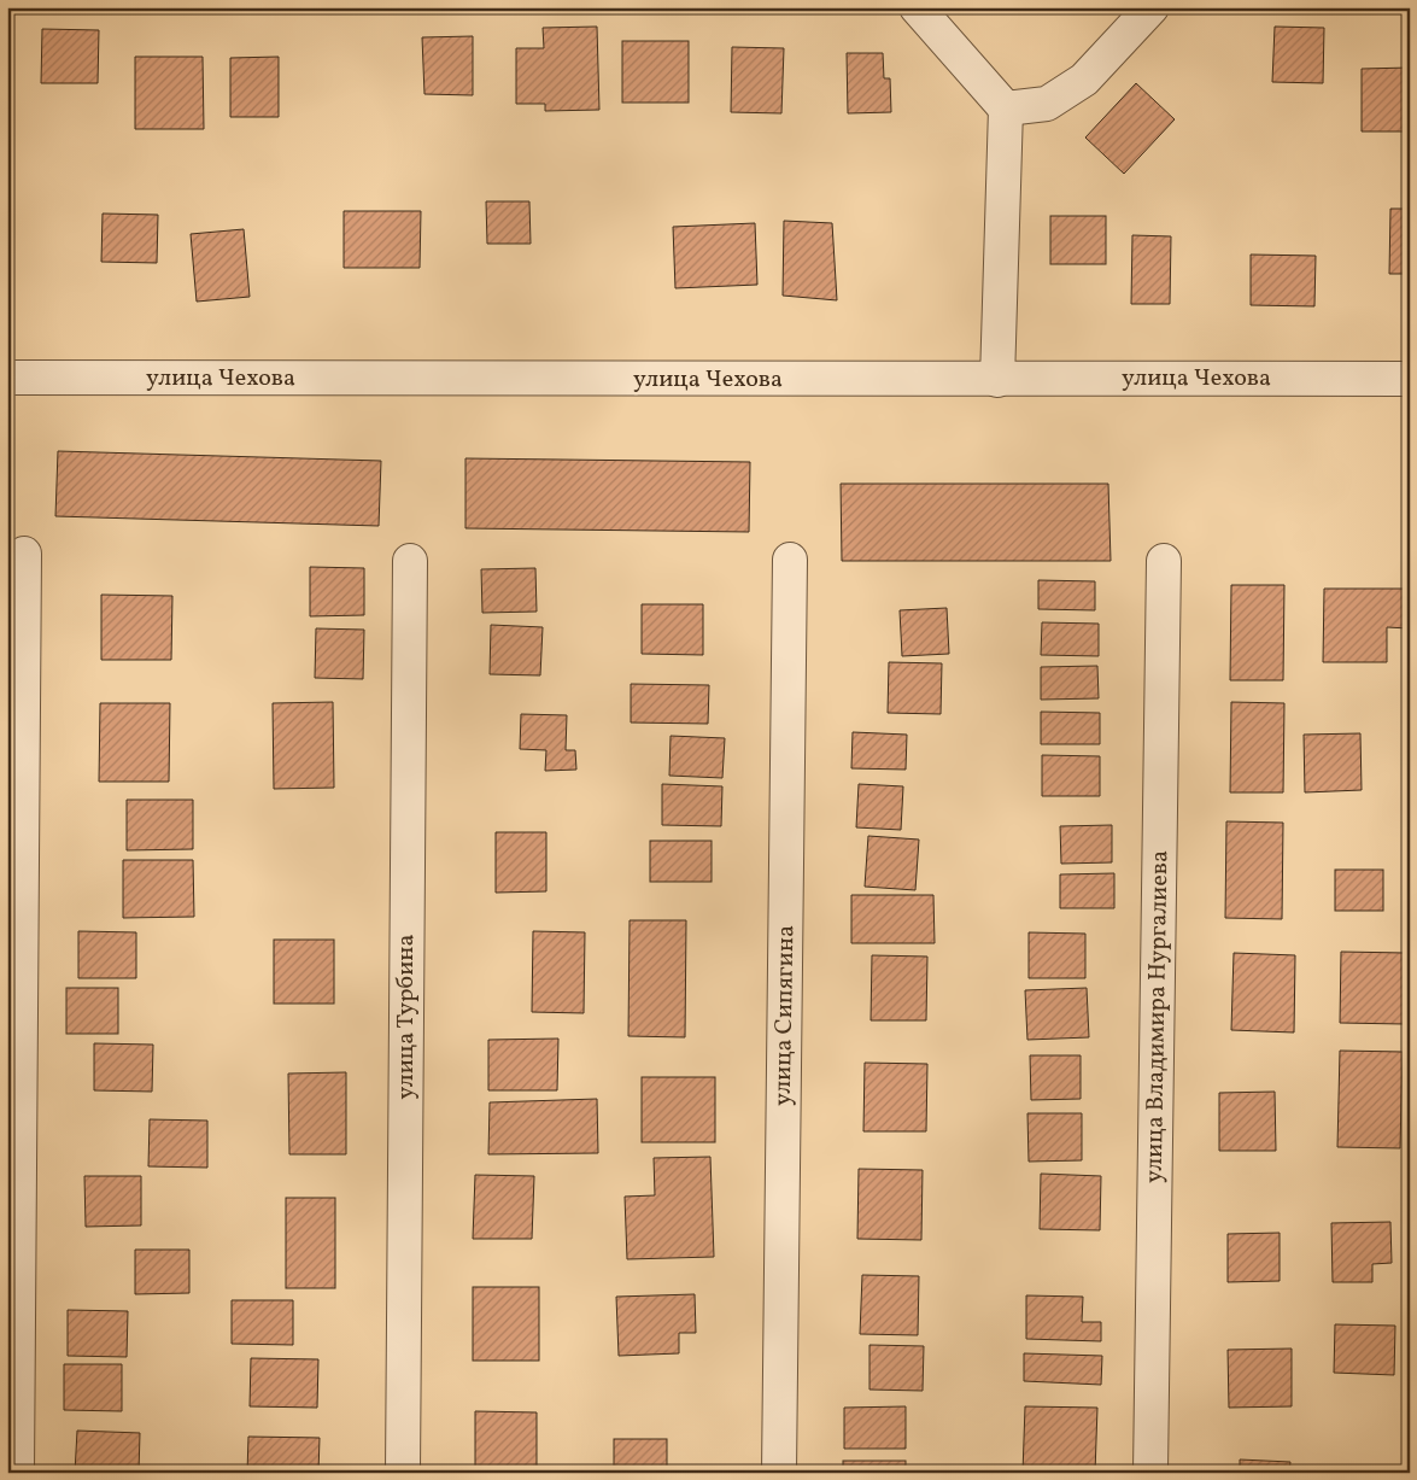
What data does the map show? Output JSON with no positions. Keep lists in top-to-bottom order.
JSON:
{
  "streets": {
    "street": [
      "улица Чехова",
      "улица Сипягина",
      "улица Турбина",
      "улица Владимира Нургалиева"
    ]
  }
}
